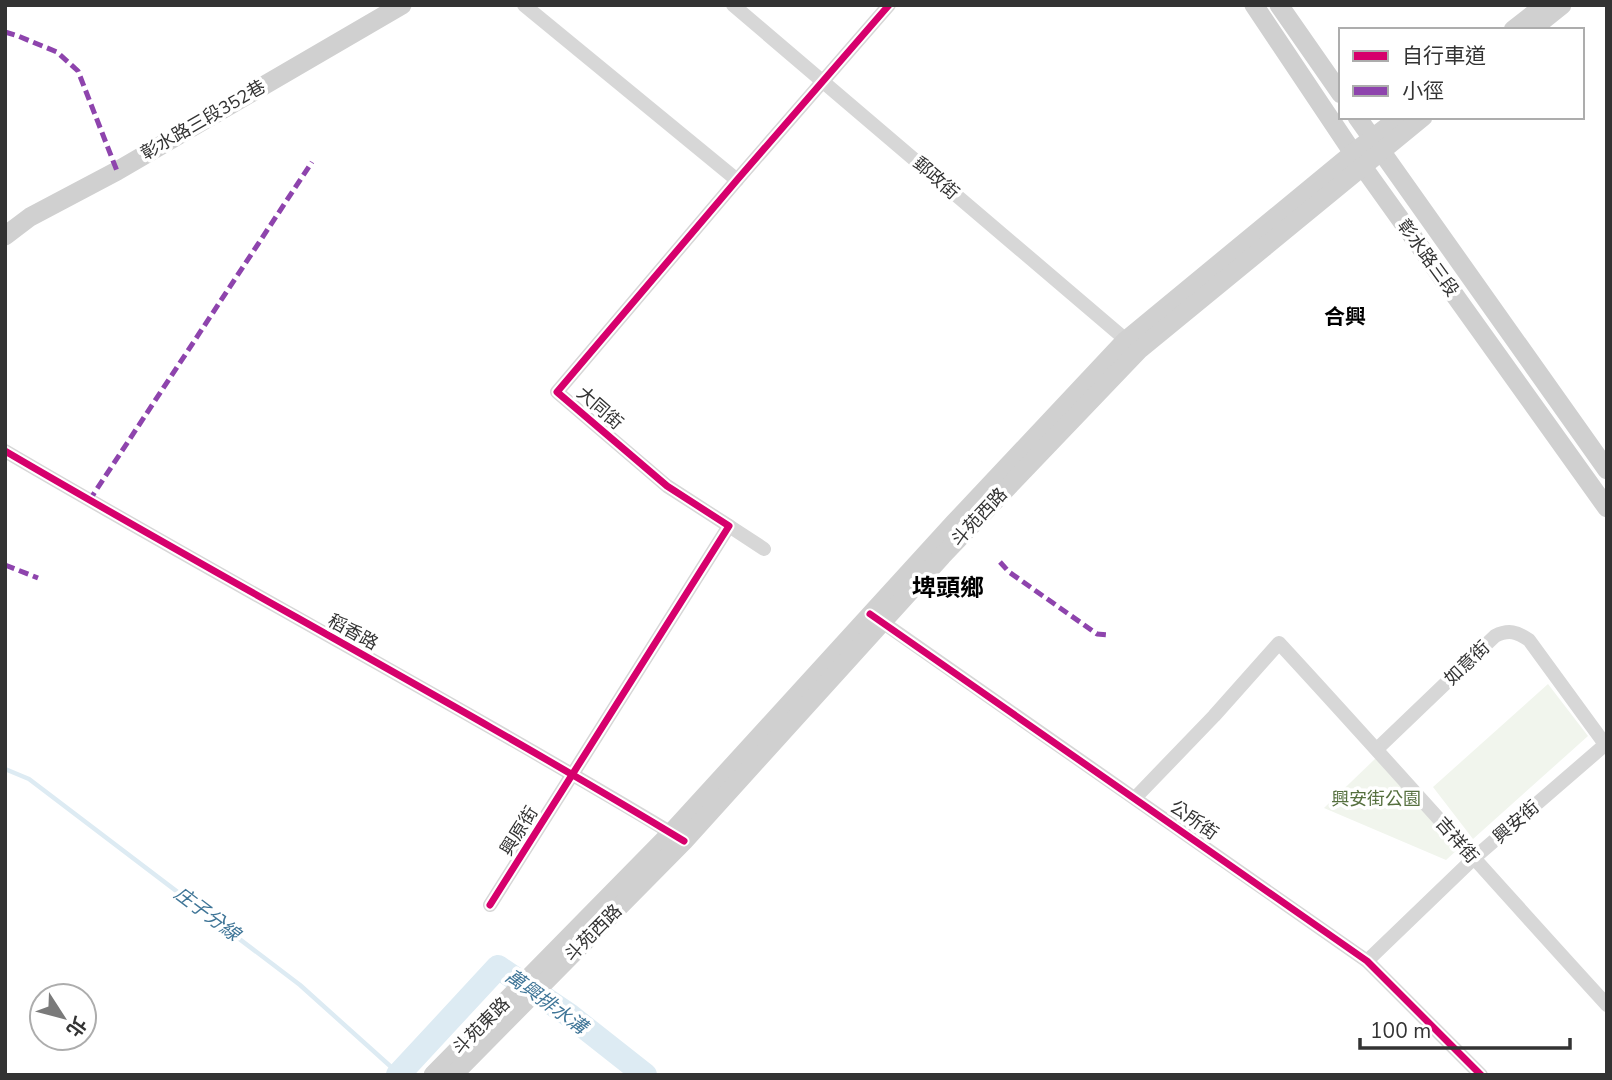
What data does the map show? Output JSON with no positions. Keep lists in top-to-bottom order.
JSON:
{
  "streets": {
    "main road": [
      "彰水路三段352巷",
      "彰水路三段",
      "斗苑西路",
      "斗苑東路"
    ],
    "street": [
      "郵政街",
      "大同街",
      "稻香路",
      "如意街",
      "公所街",
      "興安街",
      "興原街",
      "吉祥街"
    ]
  },
  "crossings": [
    ["郵政街", "大同街"],
    ["郵政街", "斗苑西路"],
    ["彰水路三段", "斗苑西路"],
    ["斗苑西路", "稻香路"],
    ["斗苑西路", "公所街"],
    ["斗苑西路", "斗苑東路"],
    ["稻香路", "興原街"],
    ["如意街", "興安街"],
    ["如意街", "吉祥街"],
    ["公所街", "興安街"],
    ["公所街", "吉祥街"],
    ["興安街", "吉祥街"]
  ],
  "districts": ["合興", "埤頭鄉"],
  "water": ["庄子分線", "萬興排水溝"],
  "parks": ["興安街公園"],
  "legend": ["自行車道", "小徑"],
  "scale_bar": "100 m",
  "north": "bottom right"
}
